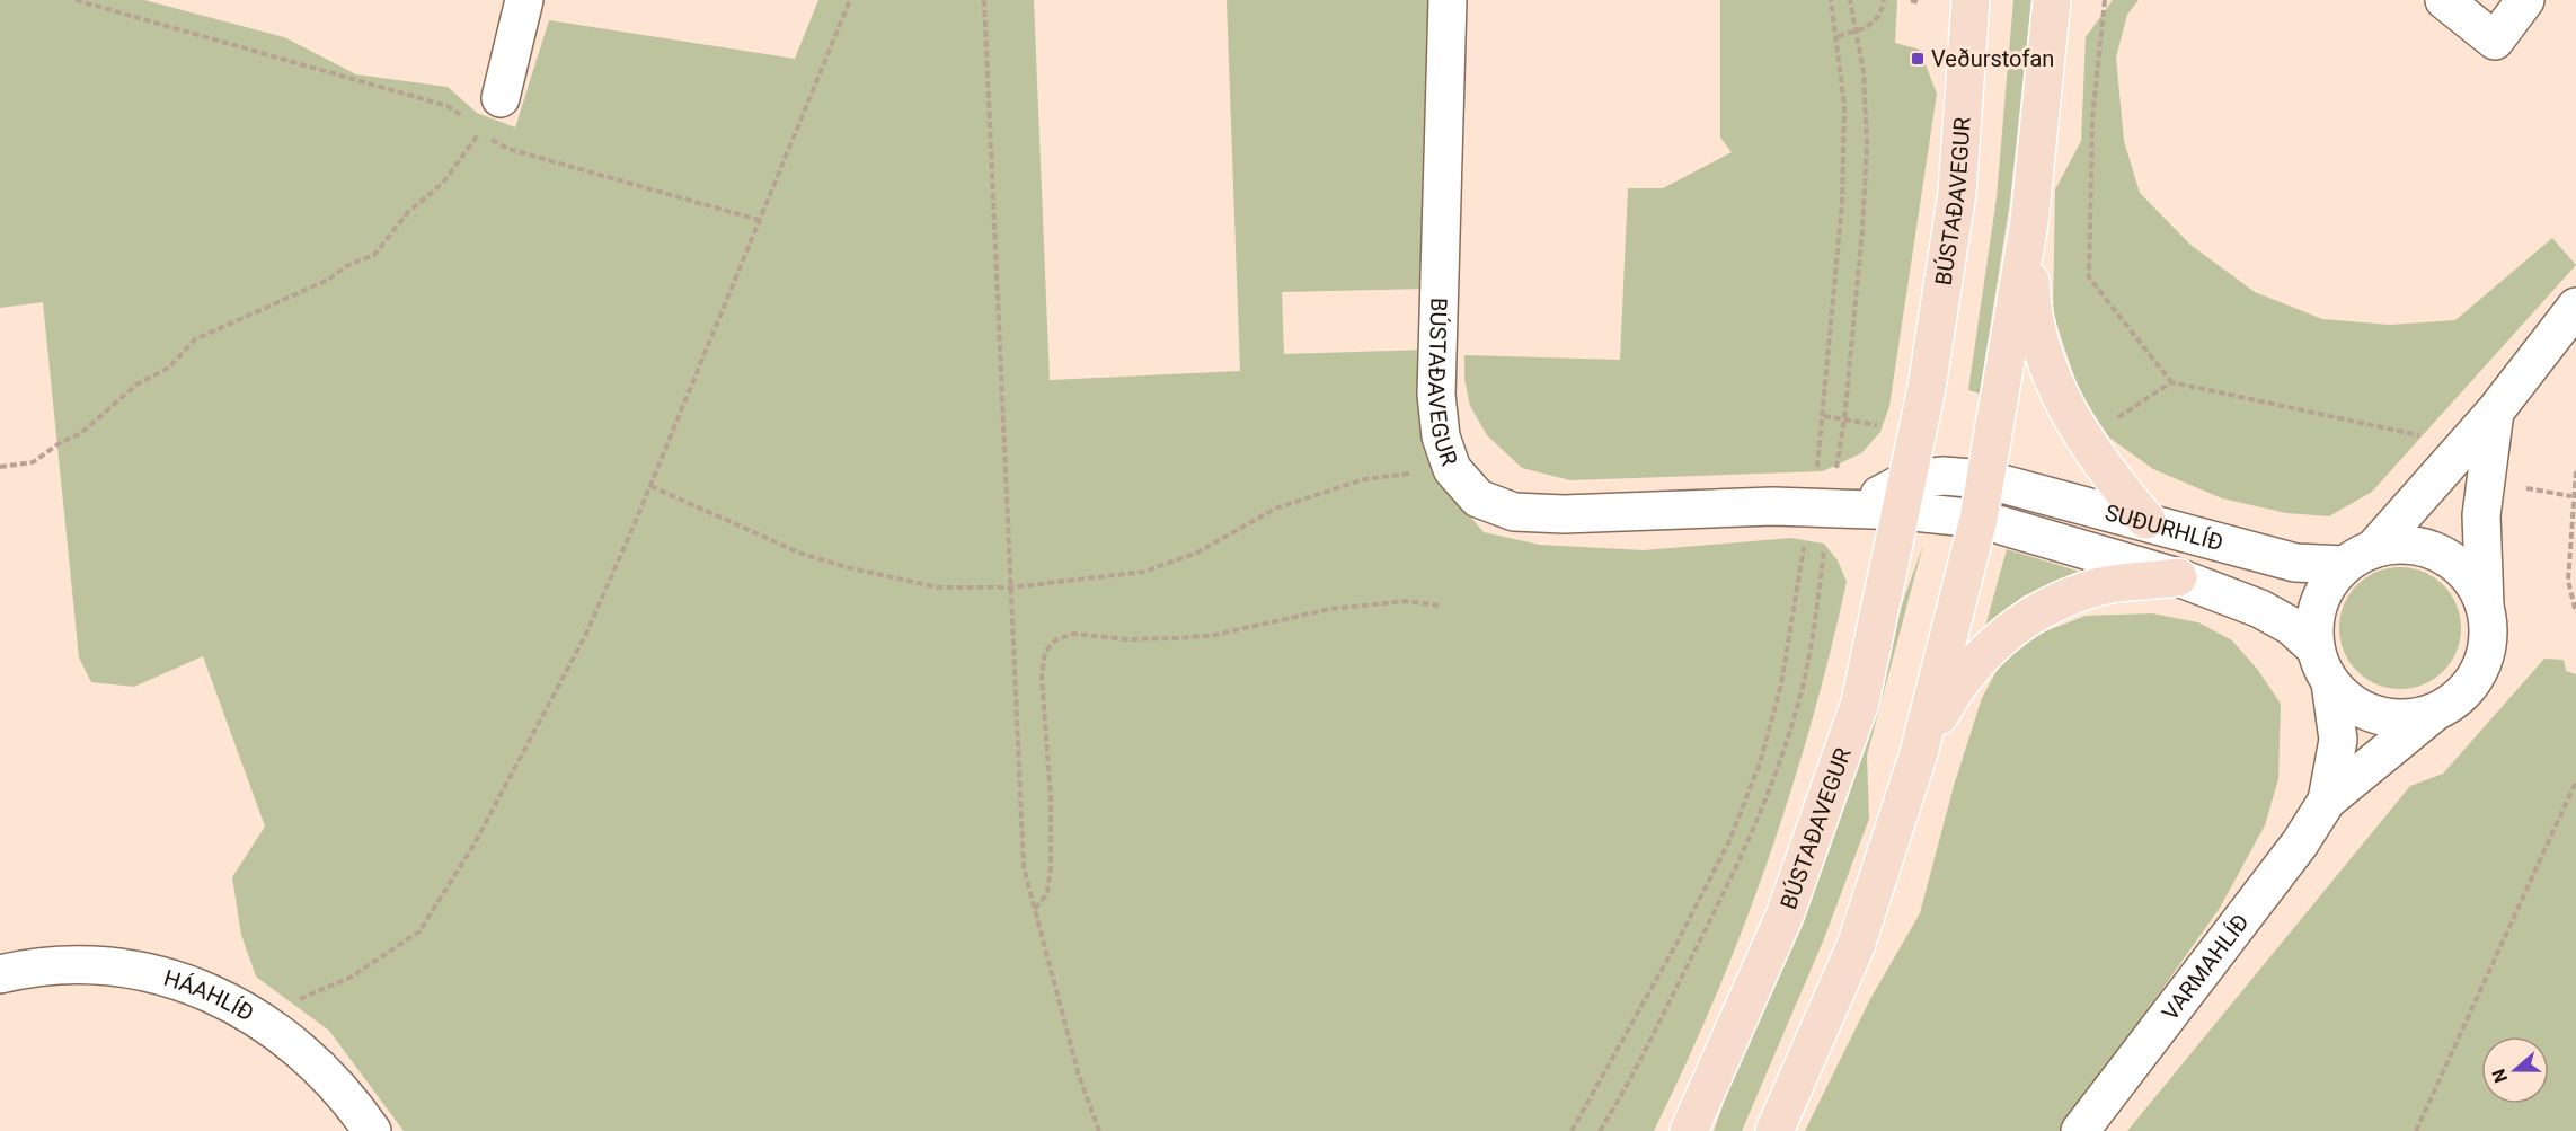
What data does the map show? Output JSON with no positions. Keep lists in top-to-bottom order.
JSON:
{
  "streets": {
    "main road": ["BÚSTAÐAVEGUR"],
    "street": ["SUÐURHLÍÐ", "VARMAHLÍÐ", "HÁAHLÍÐ"]
  },
  "crossings": [
    ["BÚSTAÐAVEGUR", "SUÐURHLÍÐ"],
    ["SUÐURHLÍÐ", "VARMAHLÍÐ"]
  ],
  "places": {
    "transit": ["Veðurstofan"]
  },
  "north": "left"
}
